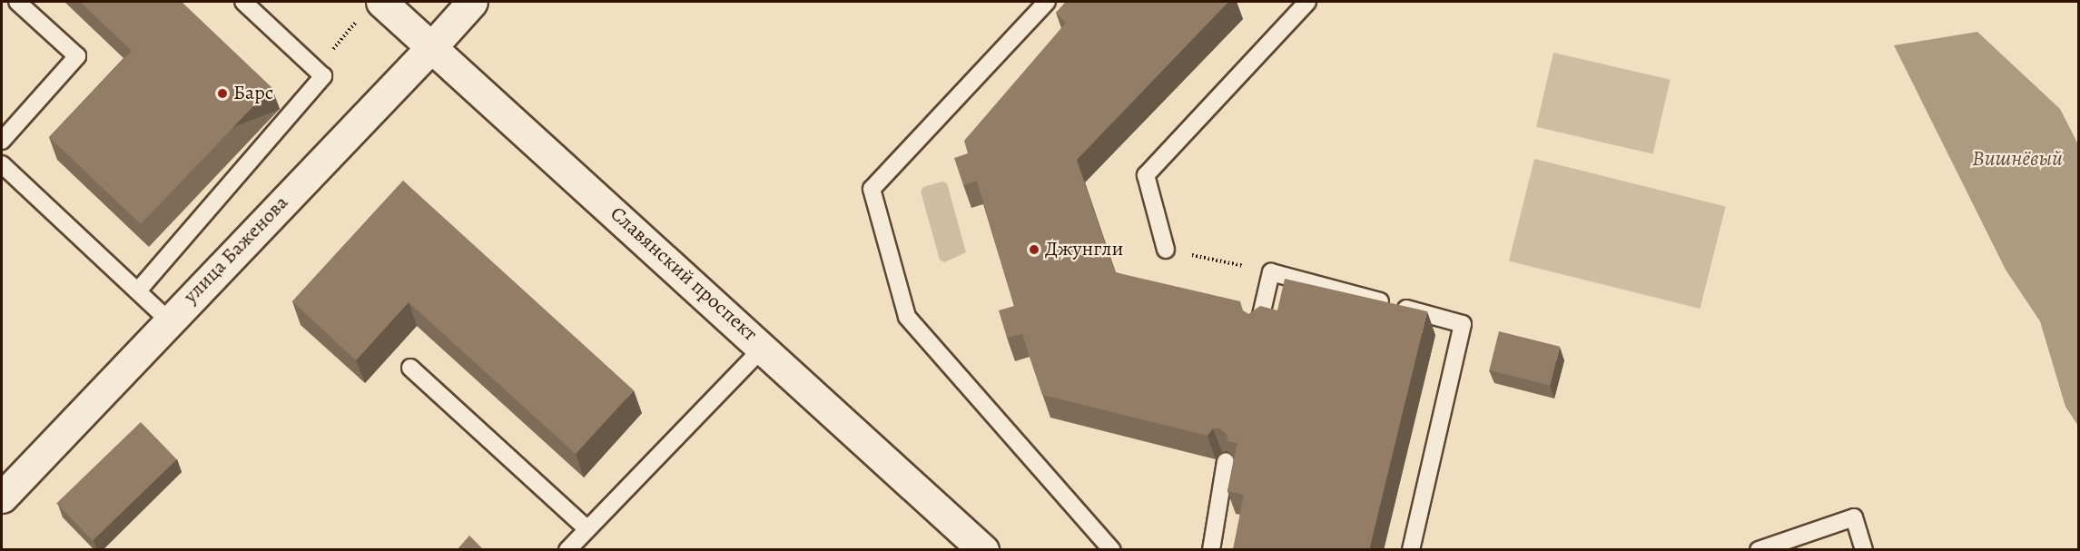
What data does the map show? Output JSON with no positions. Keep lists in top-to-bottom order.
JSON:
{
  "streets": {
    "street": ["улица Баженова", "Славянский проспект"]
  },
  "crossings": [
    ["улица Баженова", "Славянский проспект"]
  ],
  "water": ["Вишнёвый"],
  "places": ["Барс", "Джунгли"]
}
